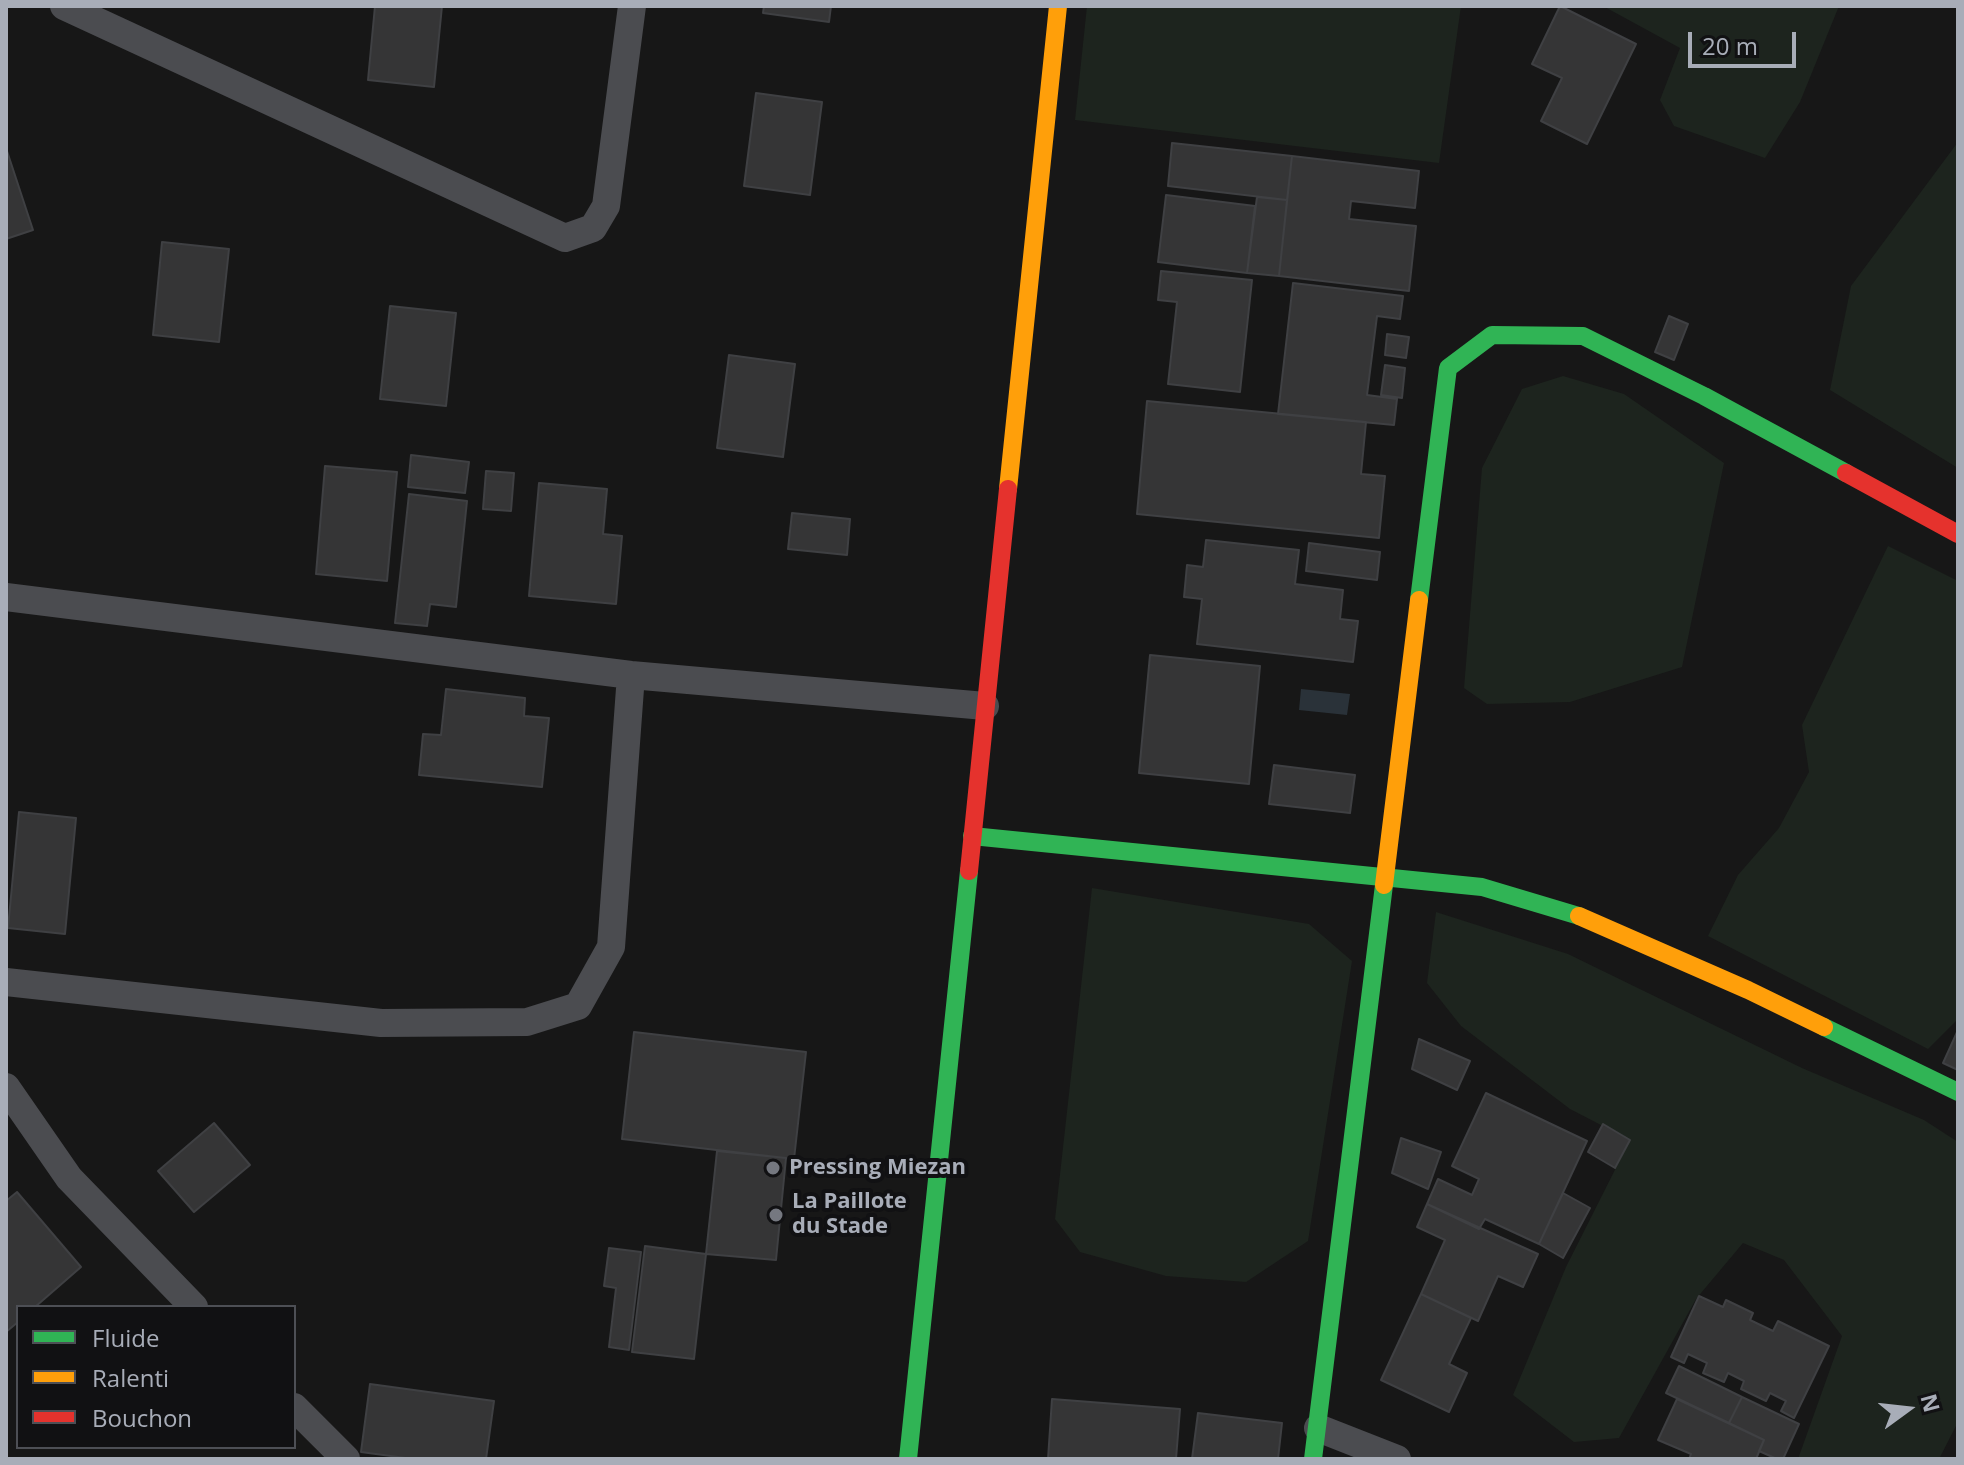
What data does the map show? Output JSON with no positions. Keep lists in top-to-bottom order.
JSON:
{
  "places": ["Pressing Miezan", "La Paillote du Stade"],
  "legend": ["Fluide", "Ralenti", "Bouchon"],
  "scale_bar": "20 m",
  "north": "right"
}
